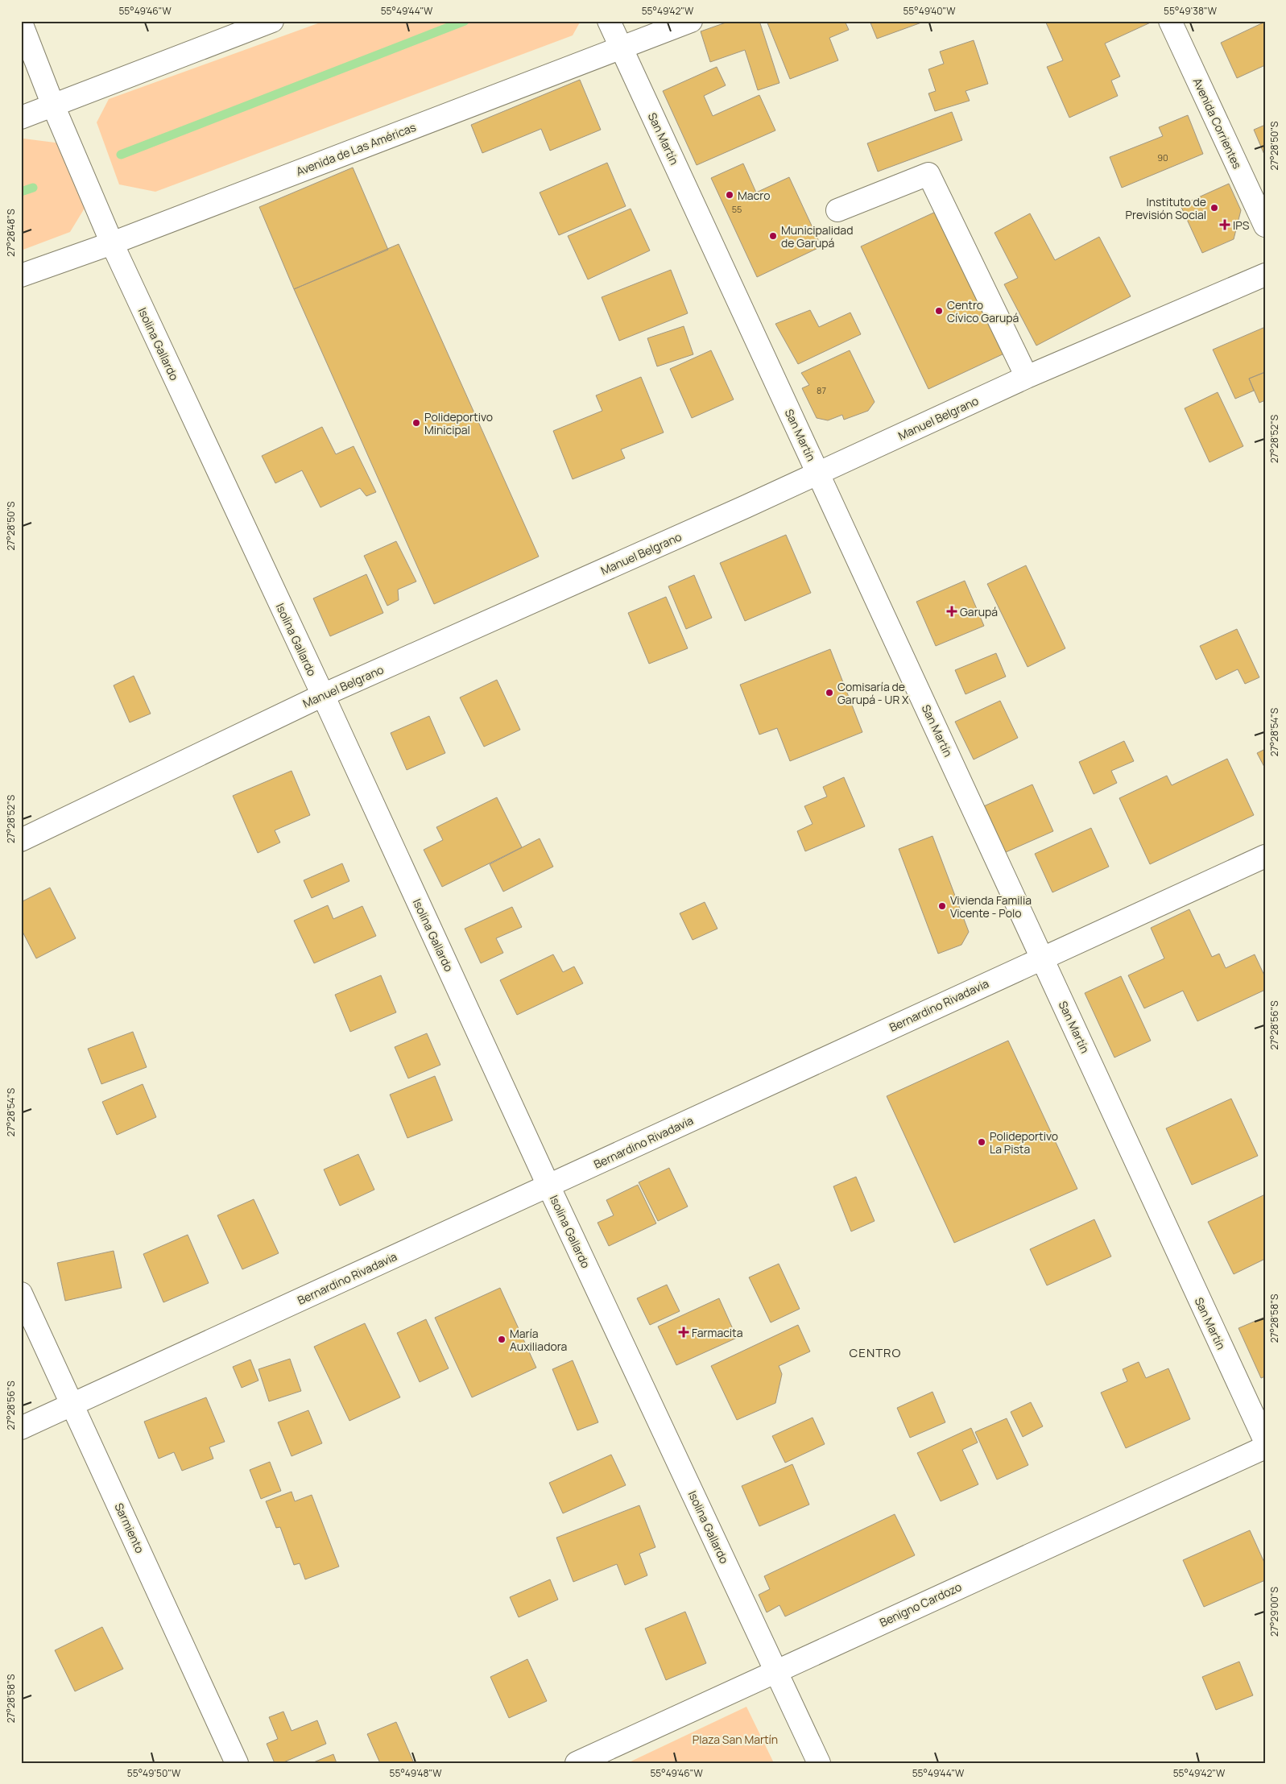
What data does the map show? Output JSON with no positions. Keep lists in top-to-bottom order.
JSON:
{
  "streets": {
    "street": [
      "Avenida Corrientes",
      "San Martín",
      "Avenida de Las Américas",
      "Isolina Gallardo",
      "Manuel Belgrano",
      "Bernardino Rivadavia",
      "Sarmiento",
      "Benigno Cardozo"
    ]
  },
  "crossings": [
    ["San Martín", "Avenida de Las Américas"],
    ["San Martín", "Manuel Belgrano"],
    ["San Martín", "Bernardino Rivadavia"],
    ["Avenida de Las Américas", "Isolina Gallardo"],
    ["Isolina Gallardo", "Manuel Belgrano"],
    ["Isolina Gallardo", "Bernardino Rivadavia"],
    ["Isolina Gallardo", "Benigno Cardozo"],
    ["Bernardino Rivadavia", "Sarmiento"]
  ],
  "districts": ["CENTRO"],
  "parks": ["Plaza San Martín"],
  "places": {
    "other": [
      "Macro",
      "Instituto de Previsión Social",
      "Municipalidad de Garupá",
      "Centro Cívico Garupá",
      "Polideportivo Minicipal",
      "Comisaría de Garupá - UR X",
      "Vivienda Familia Vicente - Polo",
      "Polideportivo La Pista",
      "María Auxiliadora"
    ],
    "health": ["IPS", "Garupá", "Farmacita"]
  },
  "house_numbers": ["90", "55", "87"],
  "coordinates": [
    "55°49'46\"W",
    "55°49'44\"W",
    "55°49'42\"W",
    "55°49'40\"W",
    "55°49'38\"W",
    "27°28'50\"S",
    "27°28'48\"S",
    "27°28'52\"S",
    "27°28'54\"S",
    "27°28'56\"S",
    "27°28'58\"S",
    "27°29'00\"S",
    "55°49'50\"W",
    "55°49'48\"W"
  ]
}
